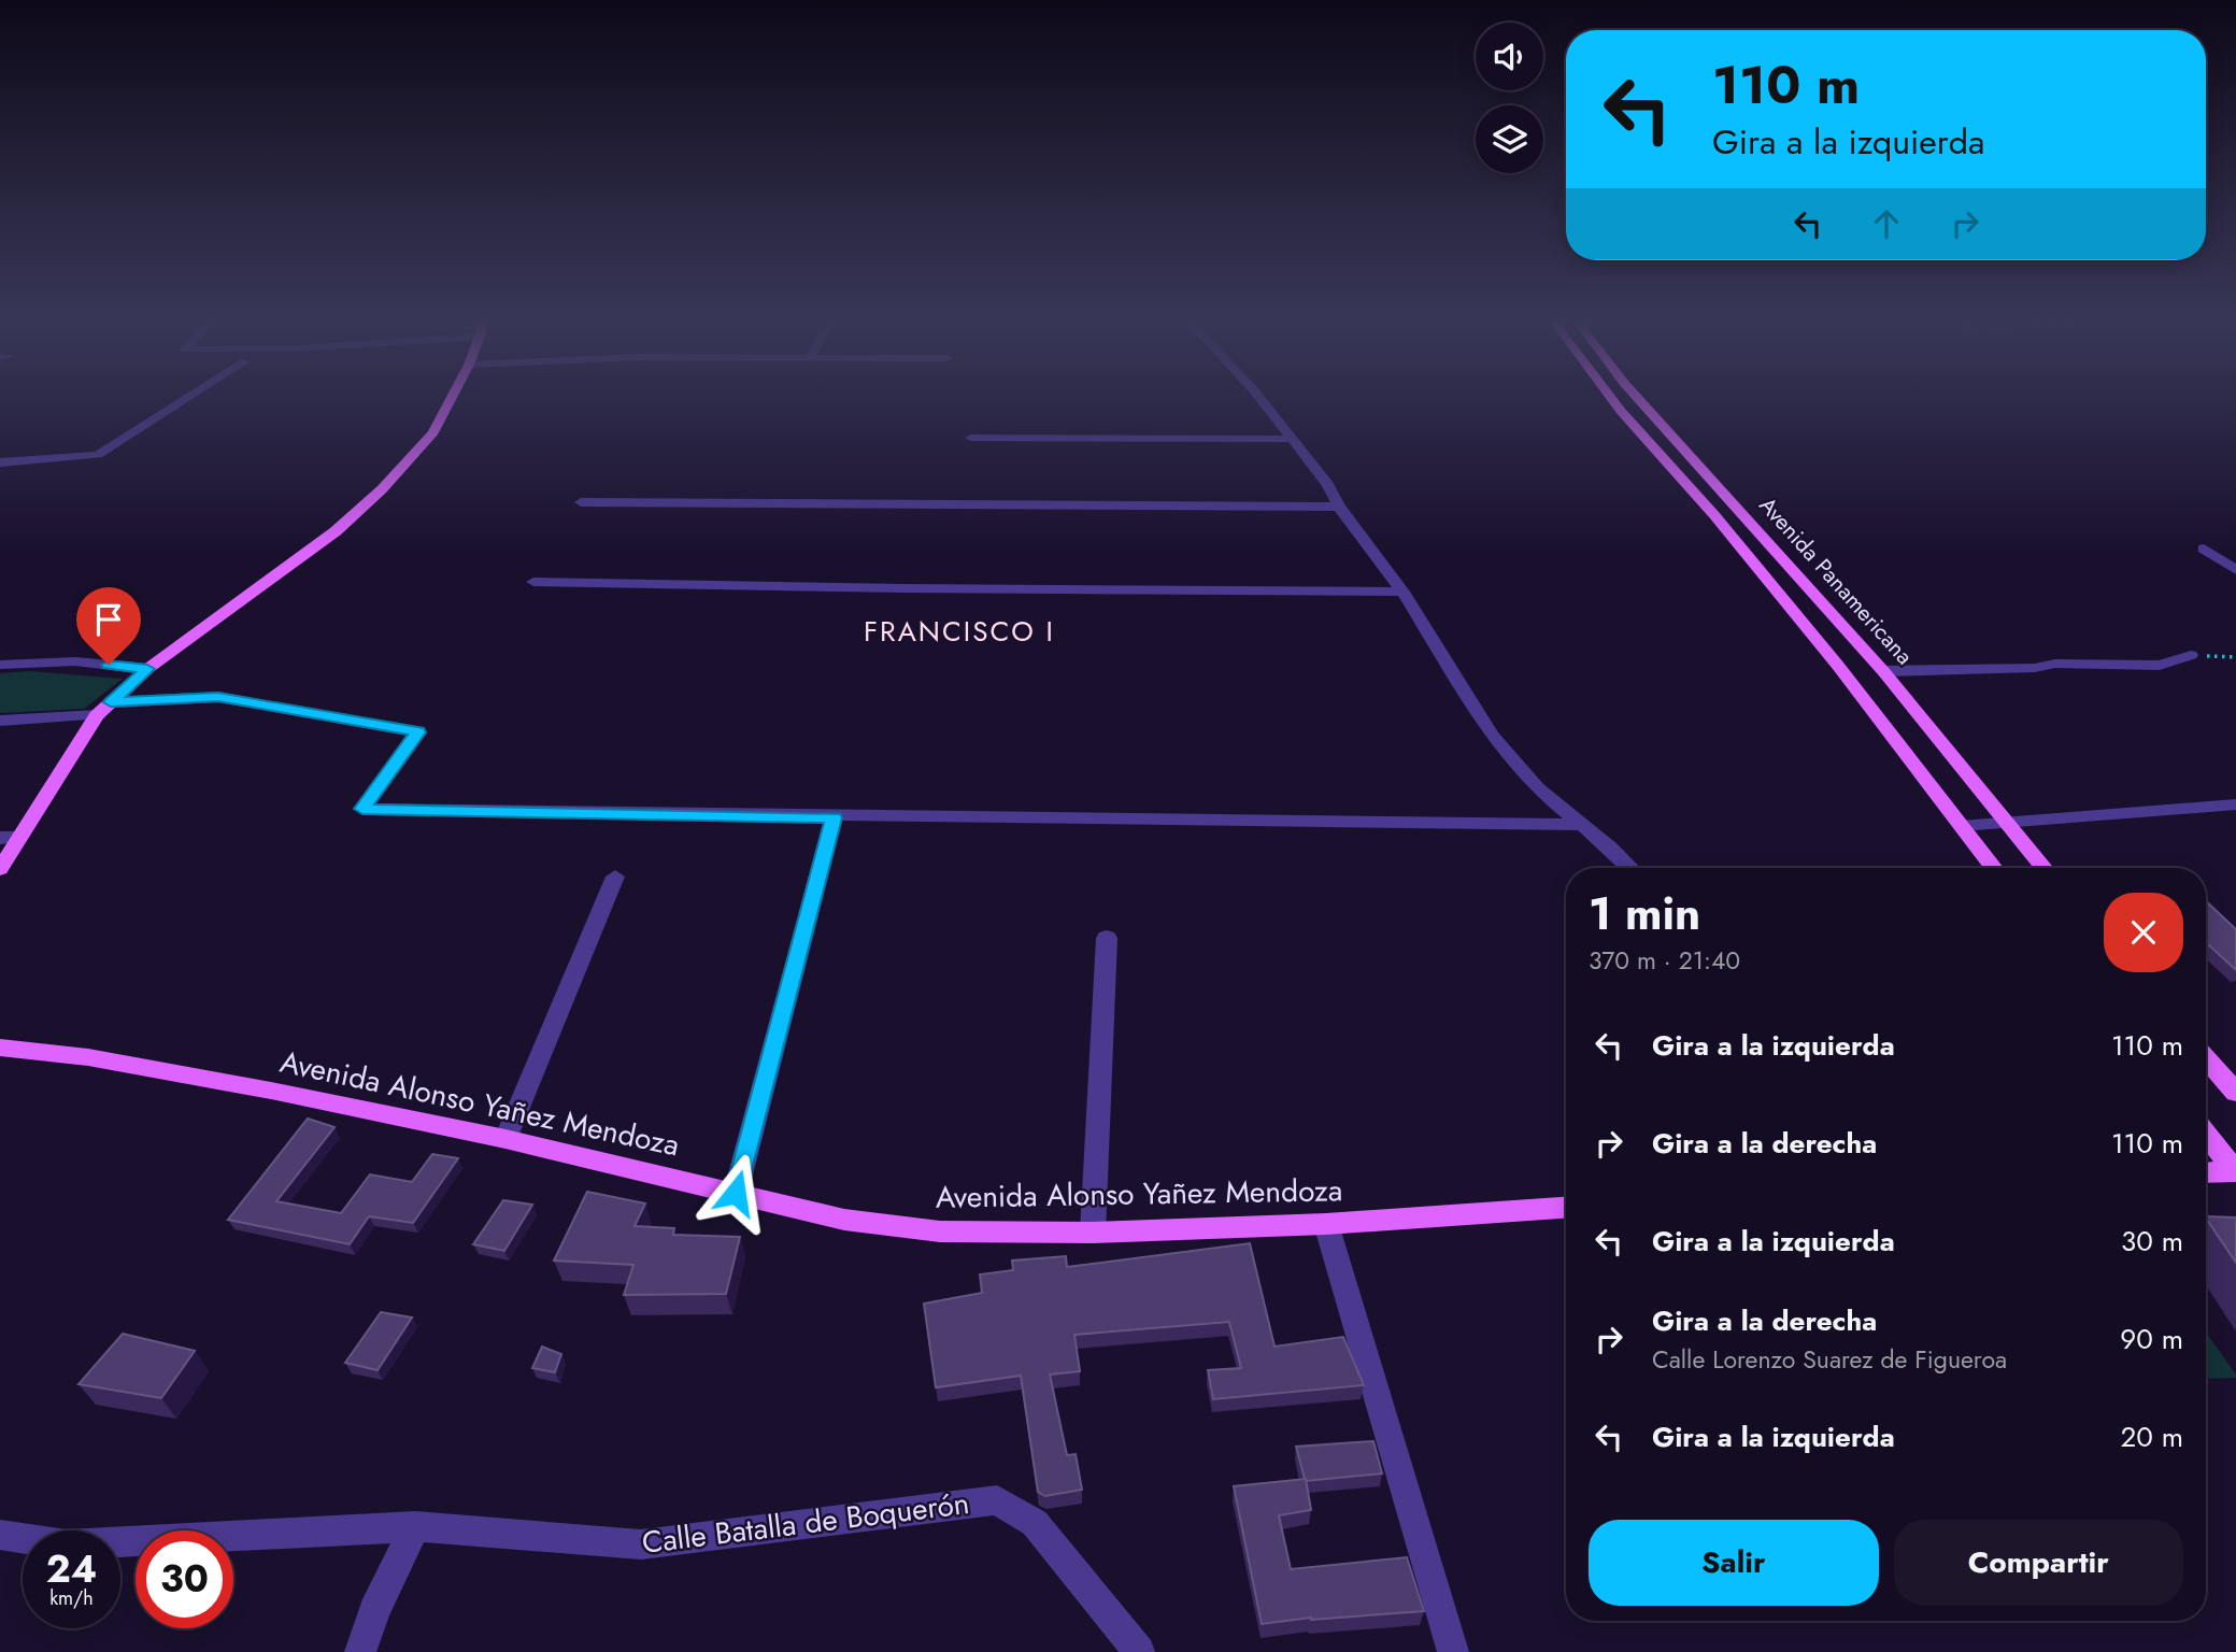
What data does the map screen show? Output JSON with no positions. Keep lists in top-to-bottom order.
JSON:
{
  "streets": {
    "main road": ["Avenida Panamericana", "Avenida Alonso Yañez Mendoza"],
    "street": ["Calle Batalla de Boquerón"]
  },
  "districts": ["FRANCISCO I"],
  "page": {
    "turn": ["110 m", "Gira a la izquierda"],
    "heading": ["1 min", "370 m · 21:40"],
    "list": [
      {
        "name": "Gira a la izquierda",
        "value": "110 m"
      },
      {
        "name": "Gira a la derecha",
        "value": "110 m"
      },
      {
        "name": "Gira a la izquierda",
        "value": "30 m"
      },
      {
        "name": "Gira a la derecha",
        "note": "Calle Lorenzo Suarez de Figueroa",
        "value": "90 m"
      },
      {
        "name": "Gira a la izquierda",
        "value": "20 m"
      }
    ],
    "buttons": ["Salir", "Compartir"],
    "speed": "24 km/h",
    "limit": "30"
  }
}
